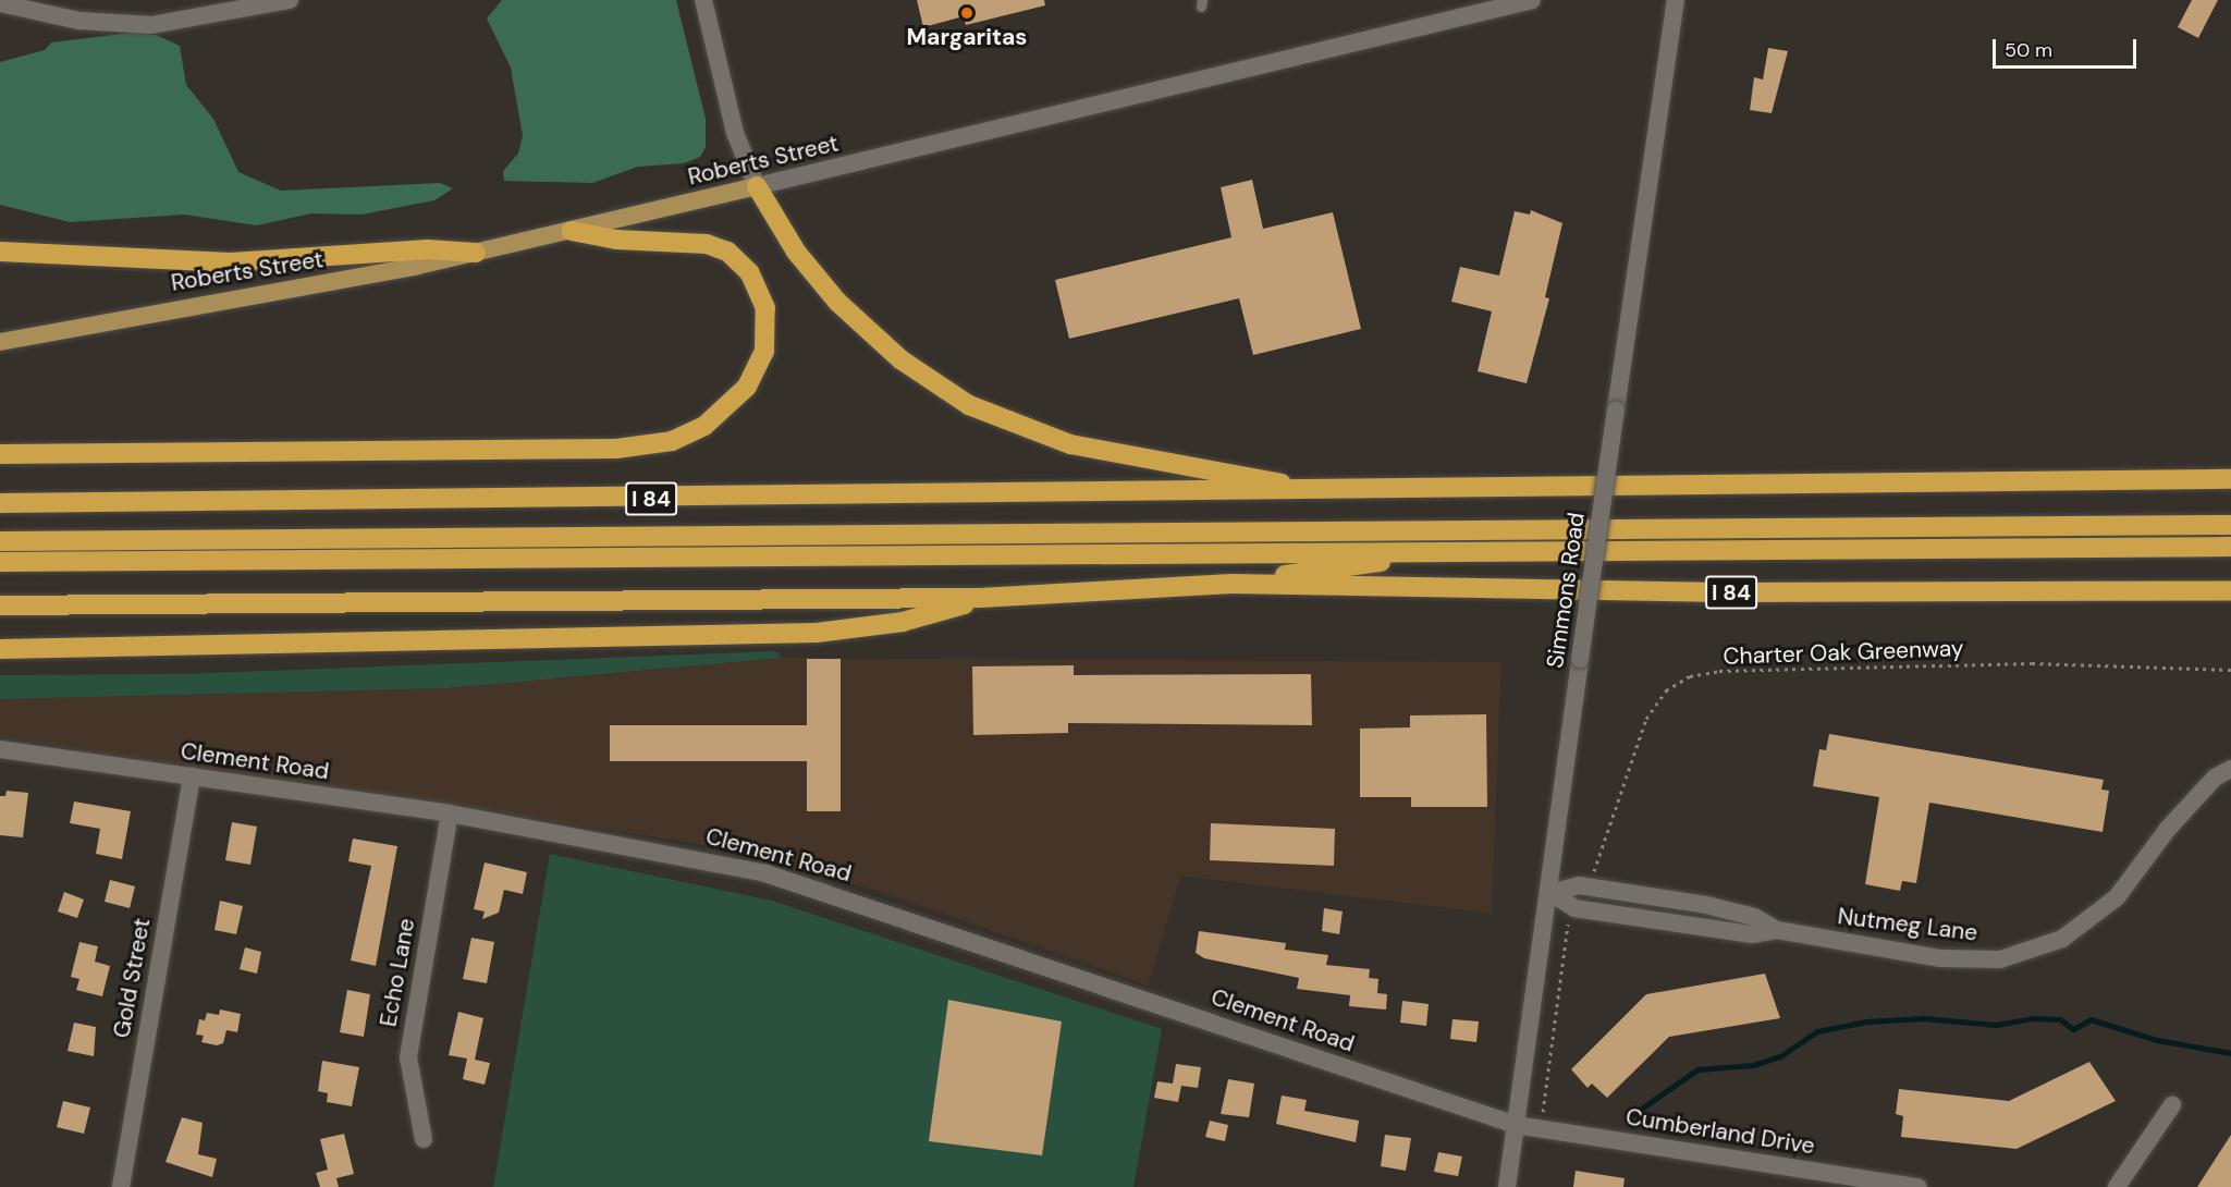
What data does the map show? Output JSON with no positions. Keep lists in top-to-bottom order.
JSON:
{
  "streets": {
    "highway": ["I 84"],
    "main road": ["Roberts Street"],
    "street": [
      "Simmons Road",
      "Clement Road",
      "Nutmeg Lane",
      "Echo Lane",
      "Gold Street",
      "Cumberland Drive"
    ],
    "path": ["Charter Oak Greenway"]
  },
  "crossings": [
    ["Simmons Road", "Clement Road"],
    ["Simmons Road", "Nutmeg Lane"],
    ["Simmons Road", "Cumberland Drive"],
    ["Clement Road", "Echo Lane"],
    ["Clement Road", "Gold Street"],
    ["Clement Road", "Cumberland Drive"]
  ],
  "places": ["Margaritas"],
  "scale_bar": "50 m"
}
